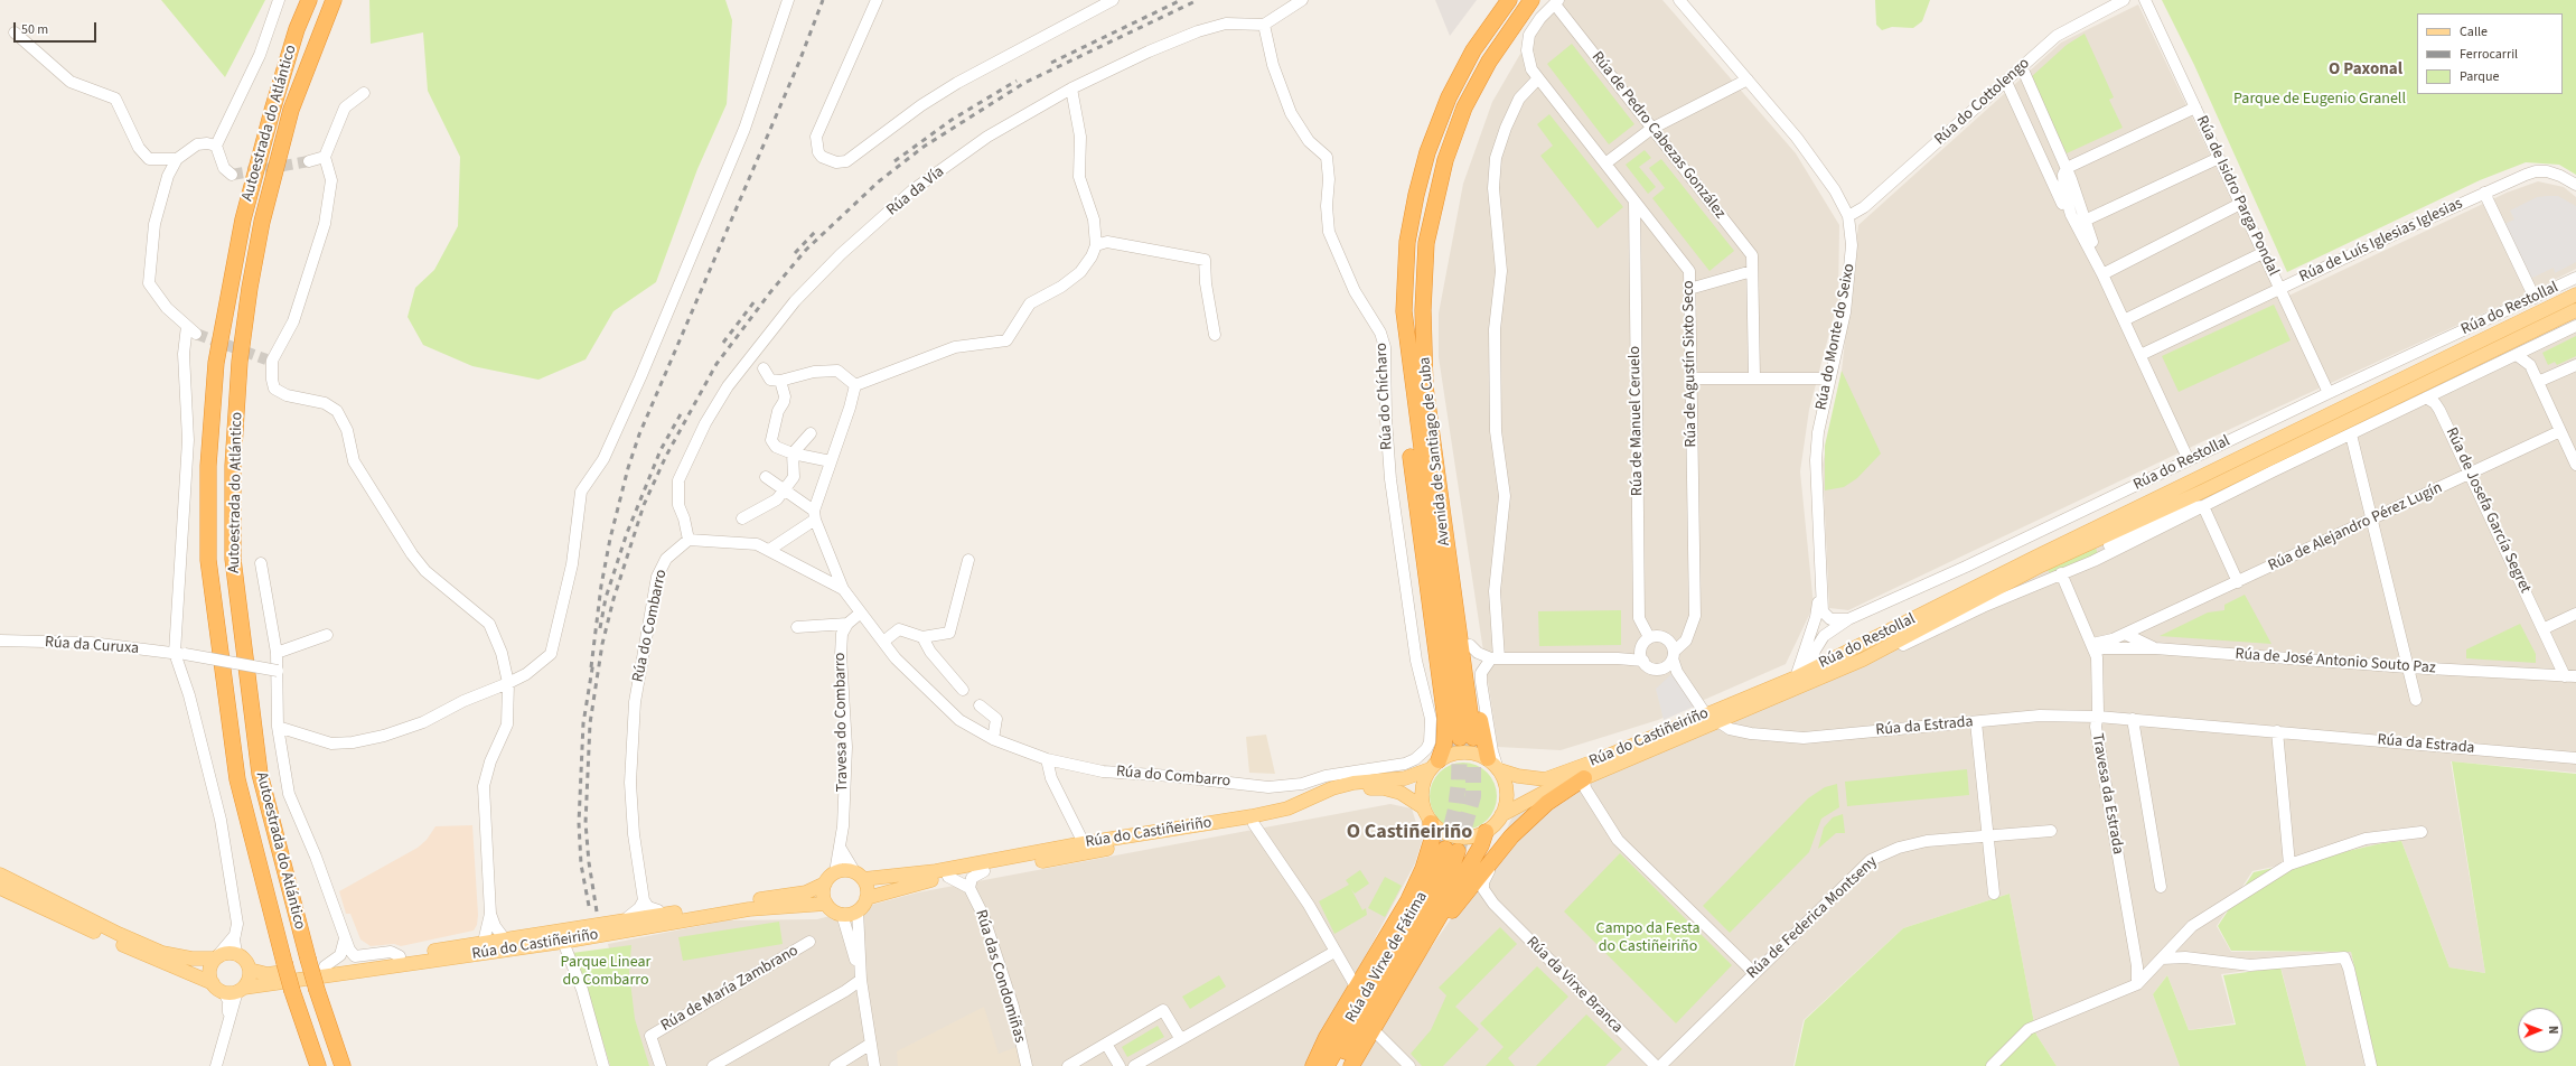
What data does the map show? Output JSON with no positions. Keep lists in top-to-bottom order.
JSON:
{
  "streets": {
    "highway": ["Autoestrada do Atlántico", "Avenida de Santiago de Cuba", "Rúa da Virxe de Fátima"],
    "main road": ["Rúa do Restollal", "Rúa do Castiñeiriño"],
    "street": [
      "Rúa do Cottolengo",
      "Rúa de Pedro Cabezas González",
      "Rúa da Vía",
      "Rúa de Isidro Parga Pondal",
      "Rúa de Luís Iglesias Iglesias",
      "Rúa do Monte do Seixo",
      "Rúa de Agustín Sixto Seco",
      "Rúa do Chícharo",
      "Rúa de Manuel Ceruelo",
      "Rúa de Josefa García Segret",
      "Rúa de Alejandro Pérez Lugín",
      "Rúa do Combarro",
      "Rúa da Curuxa",
      "Rúa de José Antonio Souto Paz",
      "Travesa do Combarro",
      "Rúa da Estrada",
      "Travesa da Estrada",
      "Rúa de Federica Montseny",
      "Rúa das Condomiñas",
      "Rúa da Virxe Branca",
      "Rúa de María Zambrano"
    ]
  },
  "crossings": [
    ["Rúa do Cottolengo", "Rúa do Monte do Seixo"],
    ["Rúa da Vía", "Rúa do Chícharo"],
    ["Rúa da Vía", "Rúa do Combarro"],
    ["Rúa de Isidro Parga Pondal", "Rúa de Luís Iglesias Iglesias"],
    ["Rúa de Isidro Parga Pondal", "Rúa do Restollal"],
    ["Rúa do Restollal", "Rúa do Monte do Seixo"],
    ["Rúa do Restollal", "Rúa de Josefa García Segret"],
    ["Rúa do Restollal", "Rúa da Estrada"],
    ["Rúa do Restollal", "Rúa do Castiñeiriño"],
    ["Rúa do Restollal", "Travesa da Estrada"],
    ["Rúa do Monte do Seixo", "Rúa do Castiñeiriño"],
    ["Rúa de Agustín Sixto Seco", "Rúa de Manuel Ceruelo"],
    ["Rúa do Chícharo", "Rúa do Combarro"],
    ["Rúa de Josefa García Segret", "Rúa de Alejandro Pérez Lugín"],
    ["Rúa de Josefa García Segret", "Rúa de José Antonio Souto Paz"],
    ["Rúa de Alejandro Pérez Lugín", "Rúa de José Antonio Souto Paz"],
    ["Rúa de Alejandro Pérez Lugín", "Travesa da Estrada"],
    ["Rúa de José Antonio Souto Paz", "Travesa da Estrada"],
    ["Travesa do Combarro", "Rúa do Castiñeiriño"],
    ["Rúa da Estrada", "Rúa do Castiñeiriño"],
    ["Rúa da Estrada", "Travesa da Estrada"]
  ],
  "districts": ["O Paxonal", "O Castiñeiriño"],
  "parks": ["Parque de Eugenio Granell", "Campo da Festa do Castiñeiriño", "Parque Linear do Combarro"],
  "legend": ["Calle", "Ferrocarril", "Parque"],
  "scale_bar": "50 m",
  "north": "right"
}
